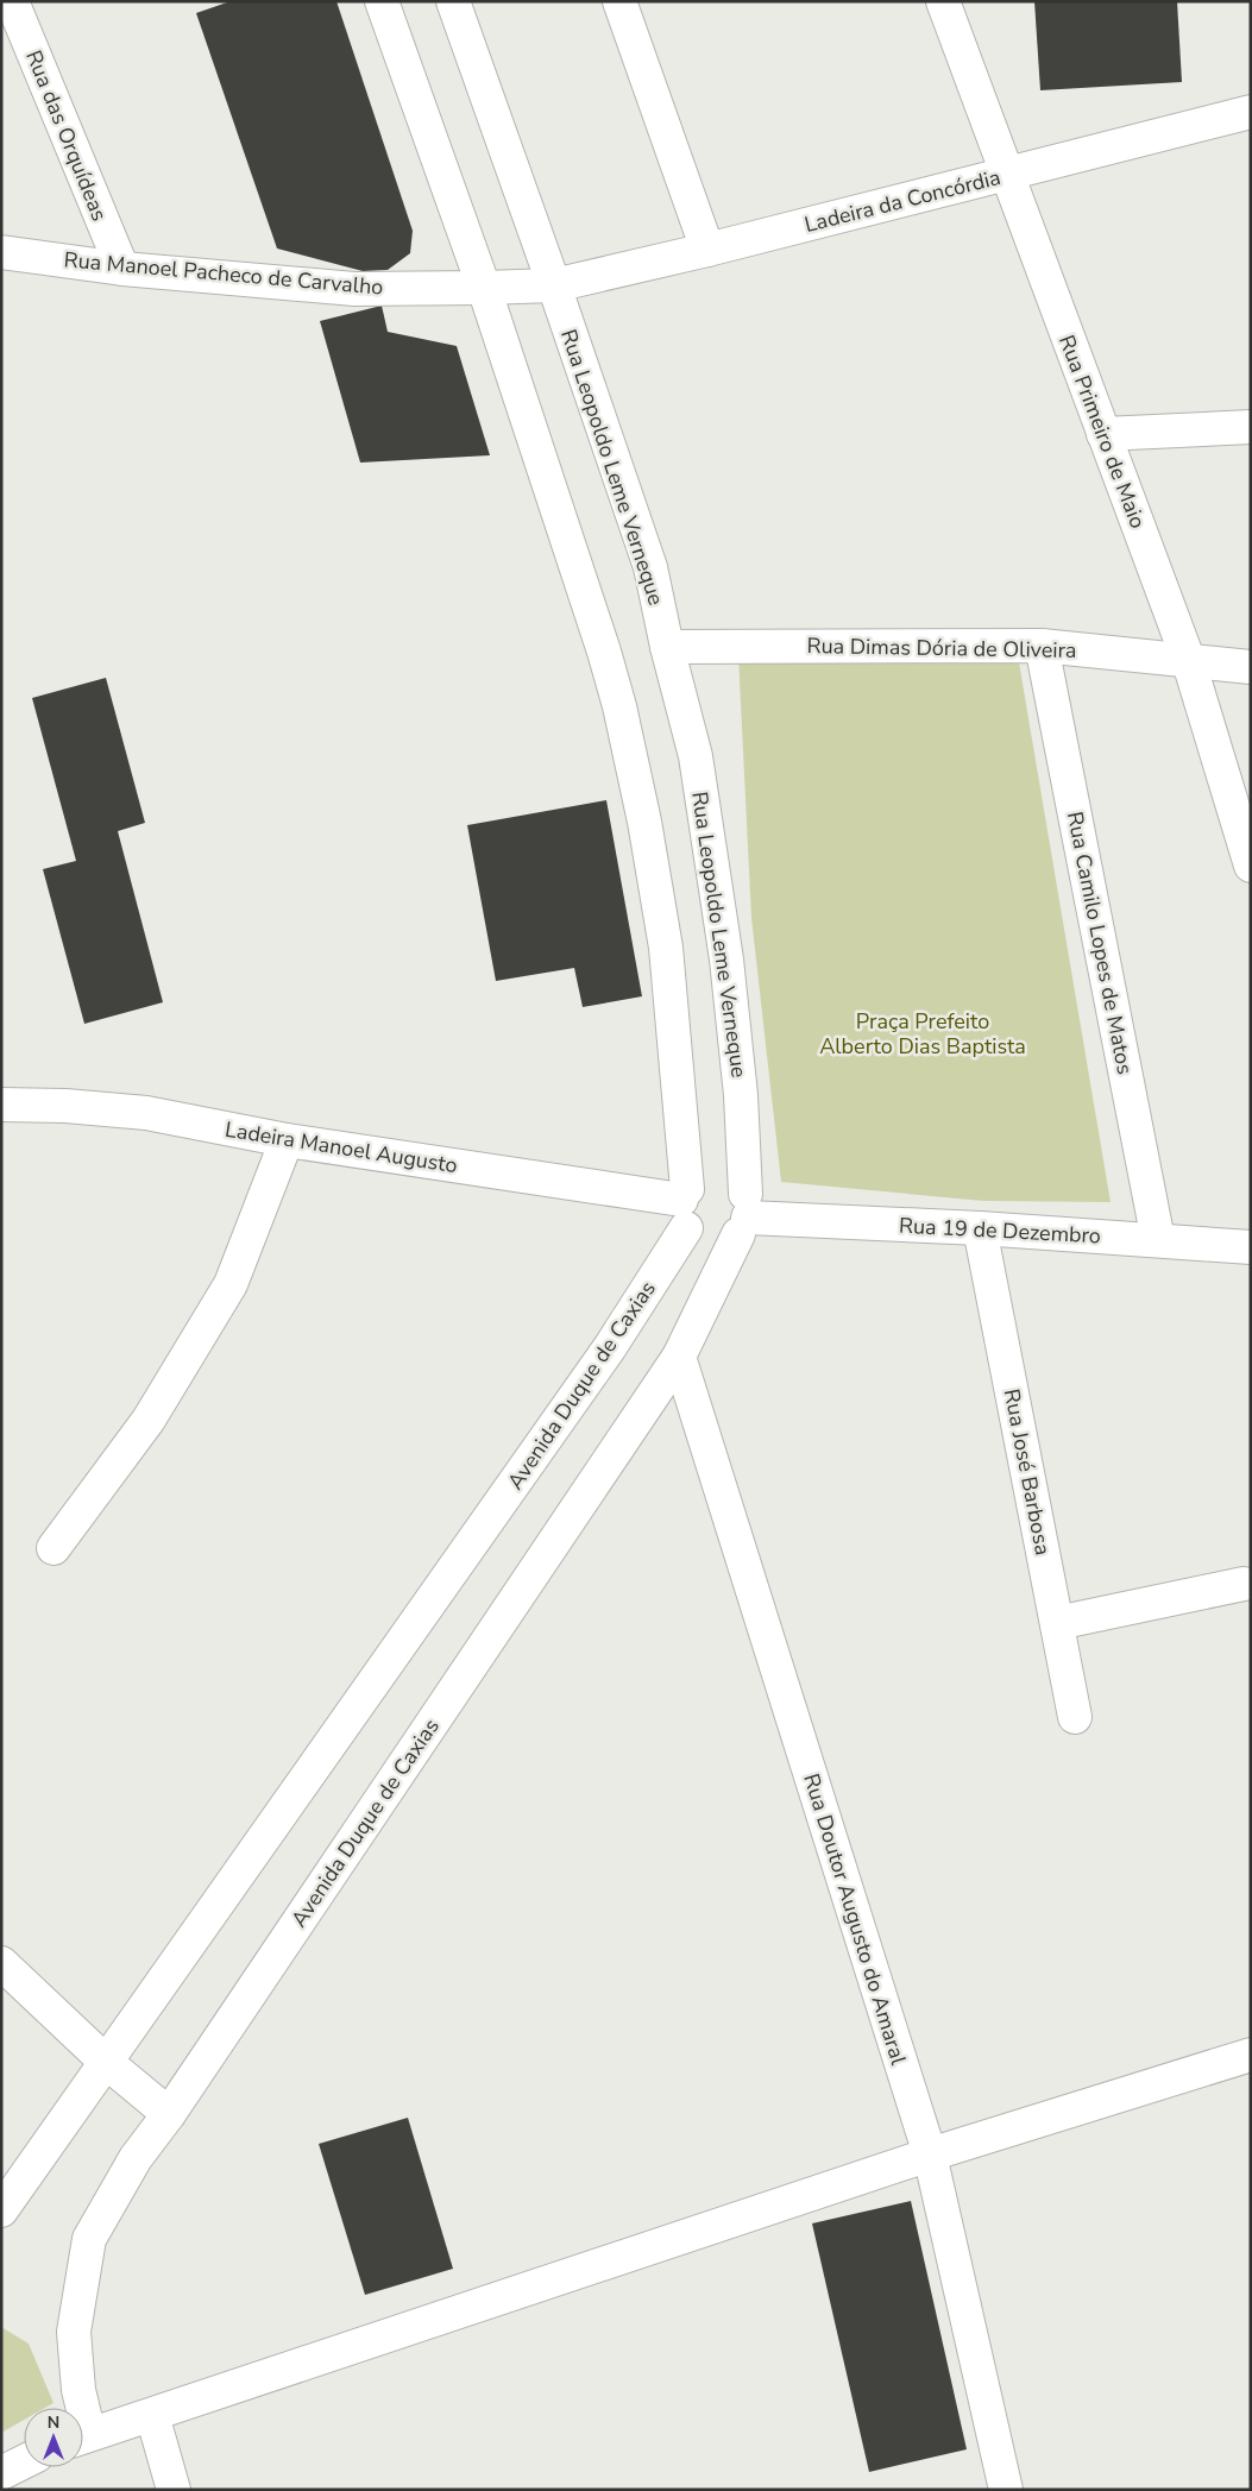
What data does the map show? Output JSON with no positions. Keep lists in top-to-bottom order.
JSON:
{
  "streets": {
    "street": [
      "Rua das Orquídeas",
      "Ladeira da Concórdia",
      "Rua Manoel Pacheco de Carvalho",
      "Rua Primeiro de Maio",
      "Rua Leopoldo Leme Verneque",
      "Rua Dimas Dória de Oliveira",
      "Rua Camilo Lopes de Matos",
      "Ladeira Manoel Augusto",
      "Rua 19 de Dezembro",
      "Avenida Duque de Caxias",
      "Rua José Barbosa",
      "Rua Doutor Augusto do Amaral"
    ]
  },
  "crossings": [
    ["Rua das Orquídeas", "Rua Manoel Pacheco de Carvalho"],
    ["Ladeira da Concórdia", "Rua Manoel Pacheco de Carvalho"],
    ["Ladeira da Concórdia", "Rua Primeiro de Maio"],
    ["Ladeira da Concórdia", "Rua Leopoldo Leme Verneque"],
    ["Rua Manoel Pacheco de Carvalho", "Rua Leopoldo Leme Verneque"],
    ["Rua Primeiro de Maio", "Rua Dimas Dória de Oliveira"],
    ["Rua Leopoldo Leme Verneque", "Rua Dimas Dória de Oliveira"],
    ["Rua Leopoldo Leme Verneque", "Ladeira Manoel Augusto"],
    ["Rua Leopoldo Leme Verneque", "Rua 19 de Dezembro"],
    ["Rua Leopoldo Leme Verneque", "Avenida Duque de Caxias"],
    ["Rua Dimas Dória de Oliveira", "Rua Camilo Lopes de Matos"],
    ["Rua Camilo Lopes de Matos", "Rua 19 de Dezembro"],
    ["Ladeira Manoel Augusto", "Rua 19 de Dezembro"],
    ["Ladeira Manoel Augusto", "Avenida Duque de Caxias"],
    ["Rua 19 de Dezembro", "Avenida Duque de Caxias"],
    ["Rua 19 de Dezembro", "Rua José Barbosa"],
    ["Avenida Duque de Caxias", "Rua Doutor Augusto do Amaral"]
  ],
  "parks": ["Praça Prefeito Alberto Dias Baptista"],
  "north": "top"
}
